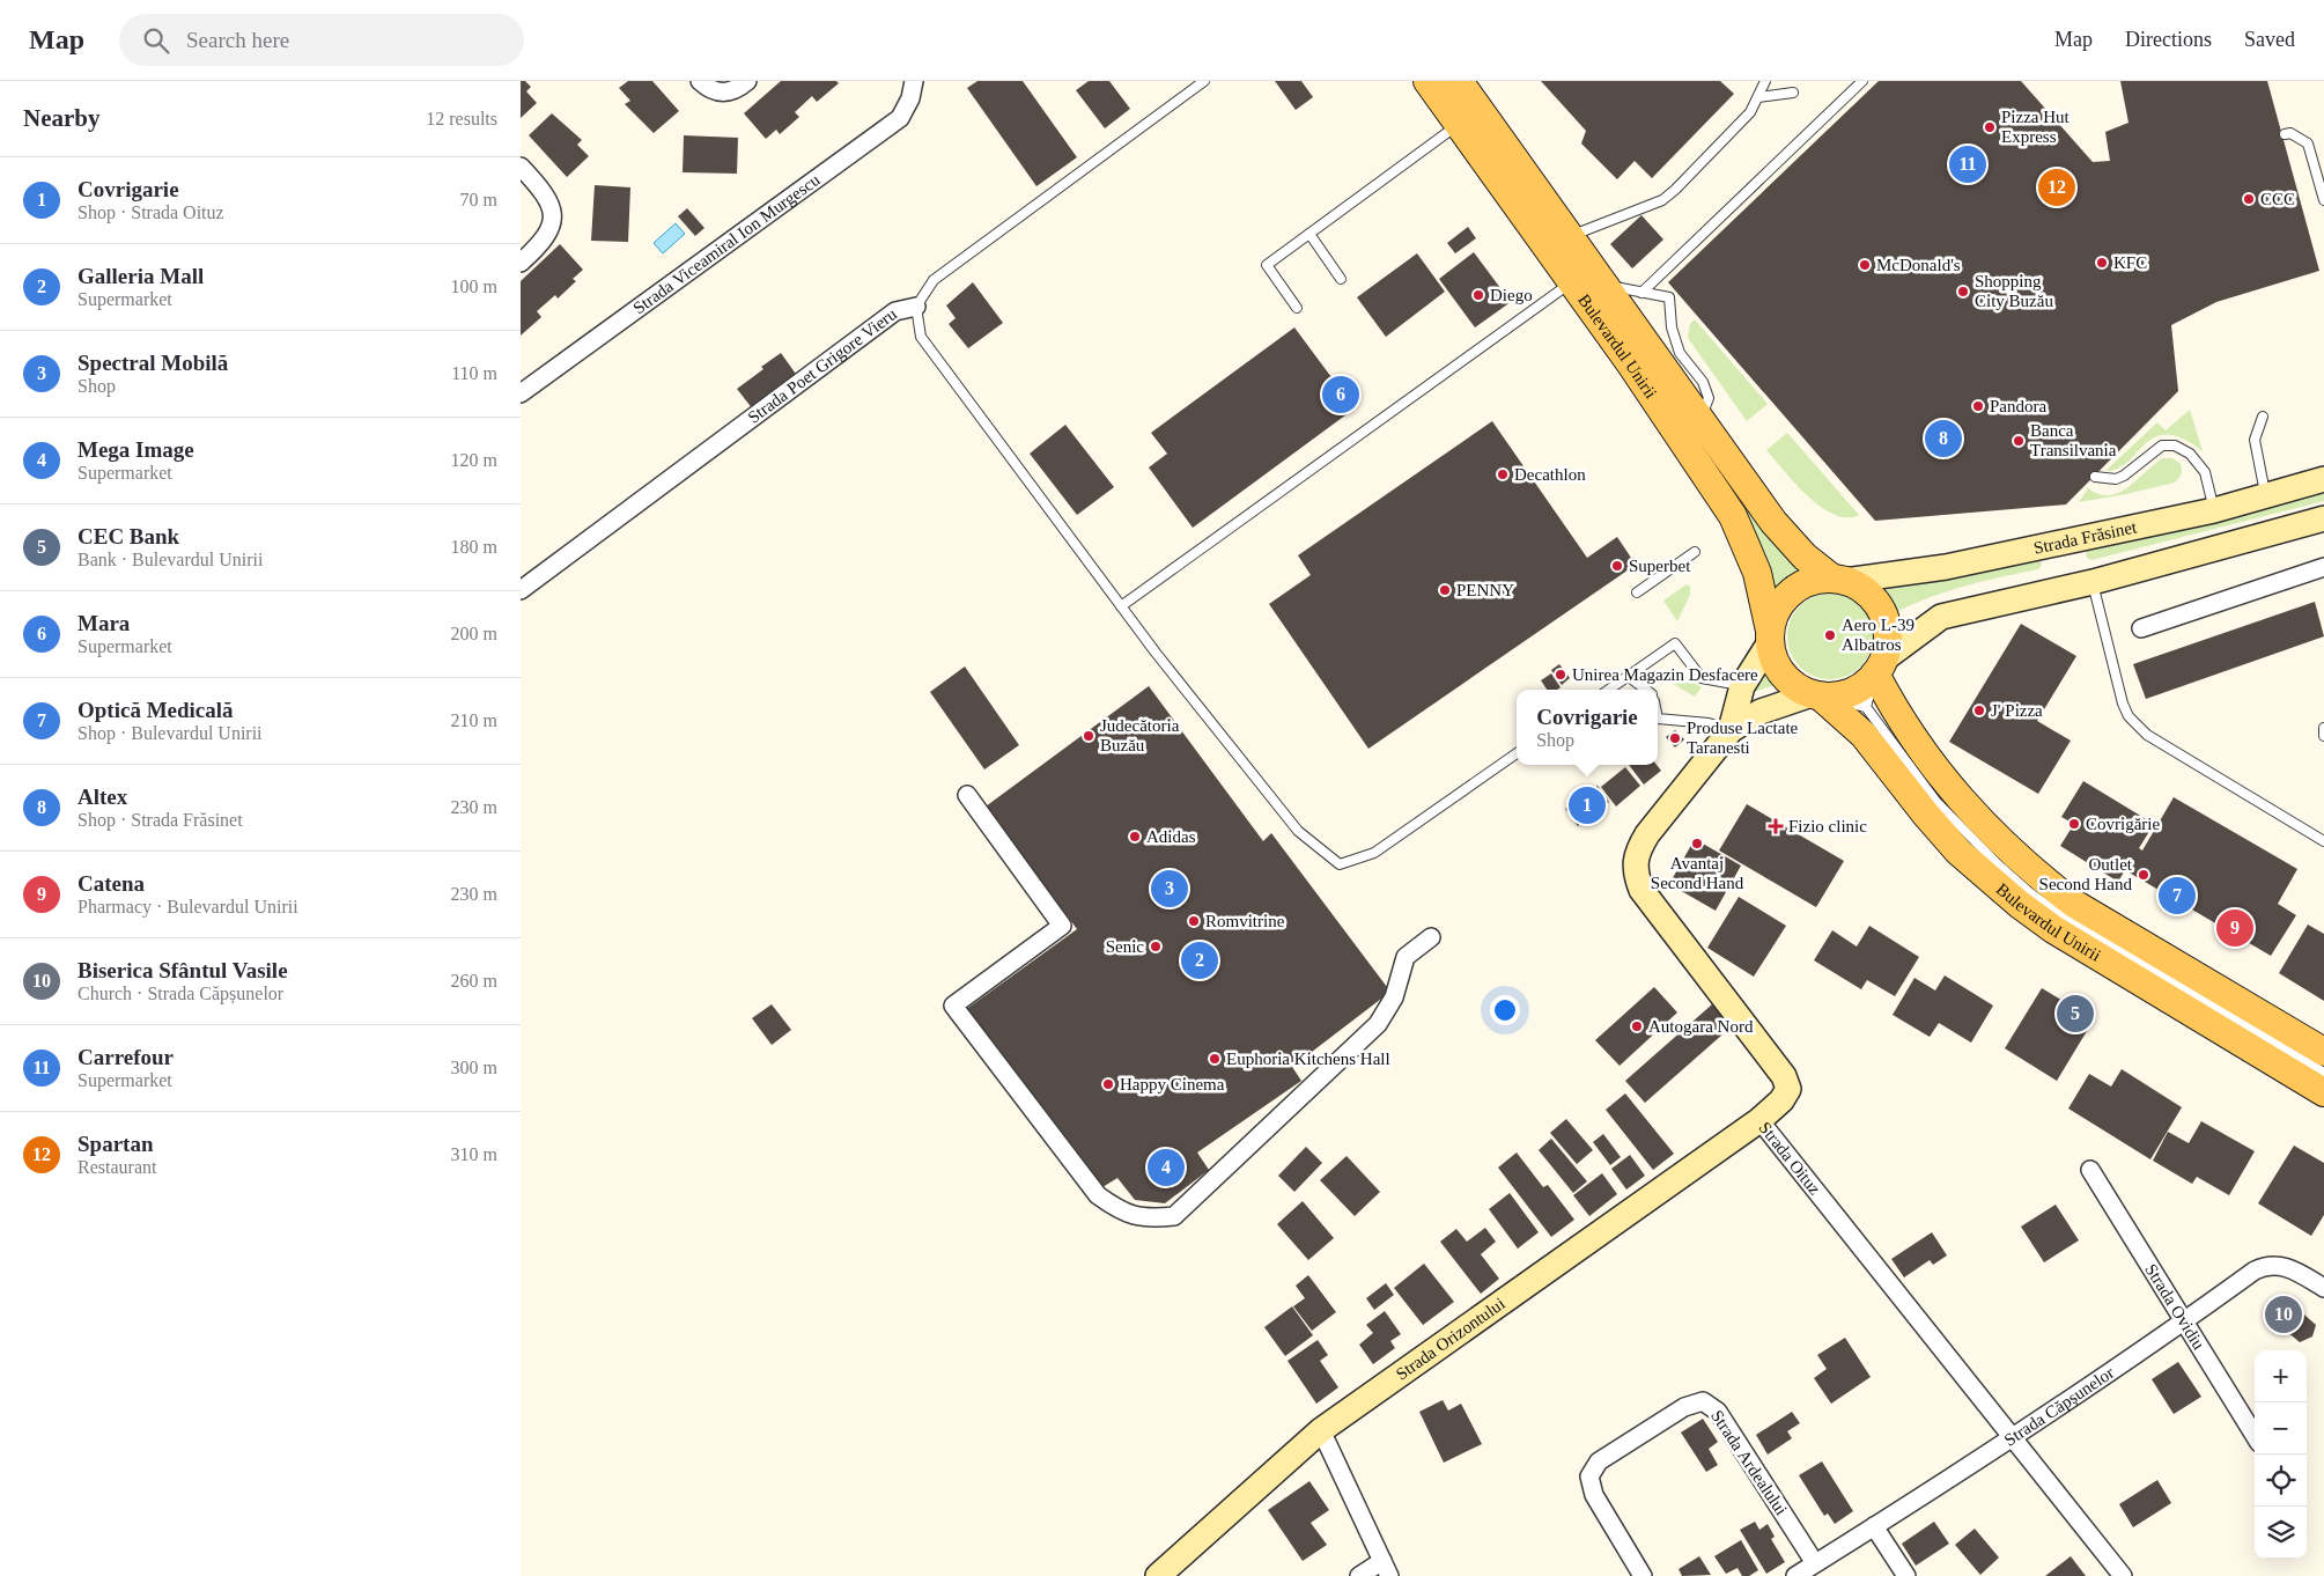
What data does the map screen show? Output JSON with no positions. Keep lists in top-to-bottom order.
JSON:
{
  "streets": {
    "main road": ["Bulevardul Unirii"],
    "street": [
      "Strada Viceamiral Ion Murgescu",
      "Strada Poet Grigore Vieru",
      "Strada Frăsinet",
      "Strada Oituz",
      "Strada Ovidiu",
      "Strada Orizontului",
      "Strada Căpșunelor",
      "Strada Ardealului"
    ]
  },
  "crossings": [
    ["Bulevardul Unirii", "Strada Frăsinet"],
    ["Bulevardul Unirii", "Strada Oituz"],
    ["Strada Frăsinet", "Strada Oituz"],
    ["Strada Oituz", "Strada Orizontului"],
    ["Strada Oituz", "Strada Căpșunelor"],
    ["Strada Ovidiu", "Strada Căpșunelor"],
    ["Strada Căpșunelor", "Strada Ardealului"]
  ],
  "places": {
    "other": [
      "Pizza Hut Express",
      "CCC",
      "KFC",
      "McDonald's",
      "Shopping City Buzău",
      "Diego",
      "Pandora",
      "Banca Transilvania",
      "Decathlon",
      "Superbet",
      "PENNY",
      "Aero L-39 Albatros",
      "Unirea Magazin Desfacere",
      "J' Pizza",
      "Judecătoria Buzău",
      "Produse Lactate Taranesti",
      "Covrigărie",
      "Adidas",
      "Avantaj Second Hand",
      "Outlet Second Hand",
      "Romvitrine",
      "Senic",
      "Autogara Nord",
      "Euphoria Kitchens Hall",
      "Happy Cinema"
    ],
    "health": ["Fizio clinic"]
  },
  "page": {
    "header": "Map",
    "search": "Search here",
    "nav": ["Map", "Directions", "Saved"],
    "heading": ["Nearby", "12 results"],
    "pins": [
      "11",
      "12",
      "6",
      "8",
      "1",
      "3",
      "7",
      "9",
      "2",
      "5",
      "4",
      "10"
    ],
    "list": [
      {
        "mark": "1",
        "name": "Covrigarie",
        "note": "Shop · Strada Oituz",
        "value": "70 m"
      },
      {
        "mark": "2",
        "name": "Galleria Mall",
        "note": "Supermarket",
        "value": "100 m"
      },
      {
        "mark": "3",
        "name": "Spectral Mobilă",
        "note": "Shop",
        "value": "110 m"
      },
      {
        "mark": "4",
        "name": "Mega Image",
        "note": "Supermarket",
        "value": "120 m"
      },
      {
        "mark": "5",
        "name": "CEC Bank",
        "note": "Bank · Bulevardul Unirii",
        "value": "180 m"
      },
      {
        "mark": "6",
        "name": "Mara",
        "note": "Supermarket",
        "value": "200 m"
      },
      {
        "mark": "7",
        "name": "Optică Medicală",
        "note": "Shop · Bulevardul Unirii",
        "value": "210 m"
      },
      {
        "mark": "8",
        "name": "Altex",
        "note": "Shop · Strada Frăsinet",
        "value": "230 m"
      },
      {
        "mark": "9",
        "name": "Catena",
        "note": "Pharmacy · Bulevardul Unirii",
        "value": "230 m"
      },
      {
        "mark": "10",
        "name": "Biserica Sfântul Vasile",
        "note": "Church · Strada Căpșunelor",
        "value": "260 m"
      },
      {
        "mark": "11",
        "name": "Carrefour",
        "note": "Supermarket",
        "value": "300 m"
      },
      {
        "mark": "12",
        "name": "Spartan",
        "note": "Restaurant",
        "value": "310 m"
      }
    ],
    "popup": ["Covrigarie", "Shop"],
    "map_buttons": ["+", "−"]
  }
}
